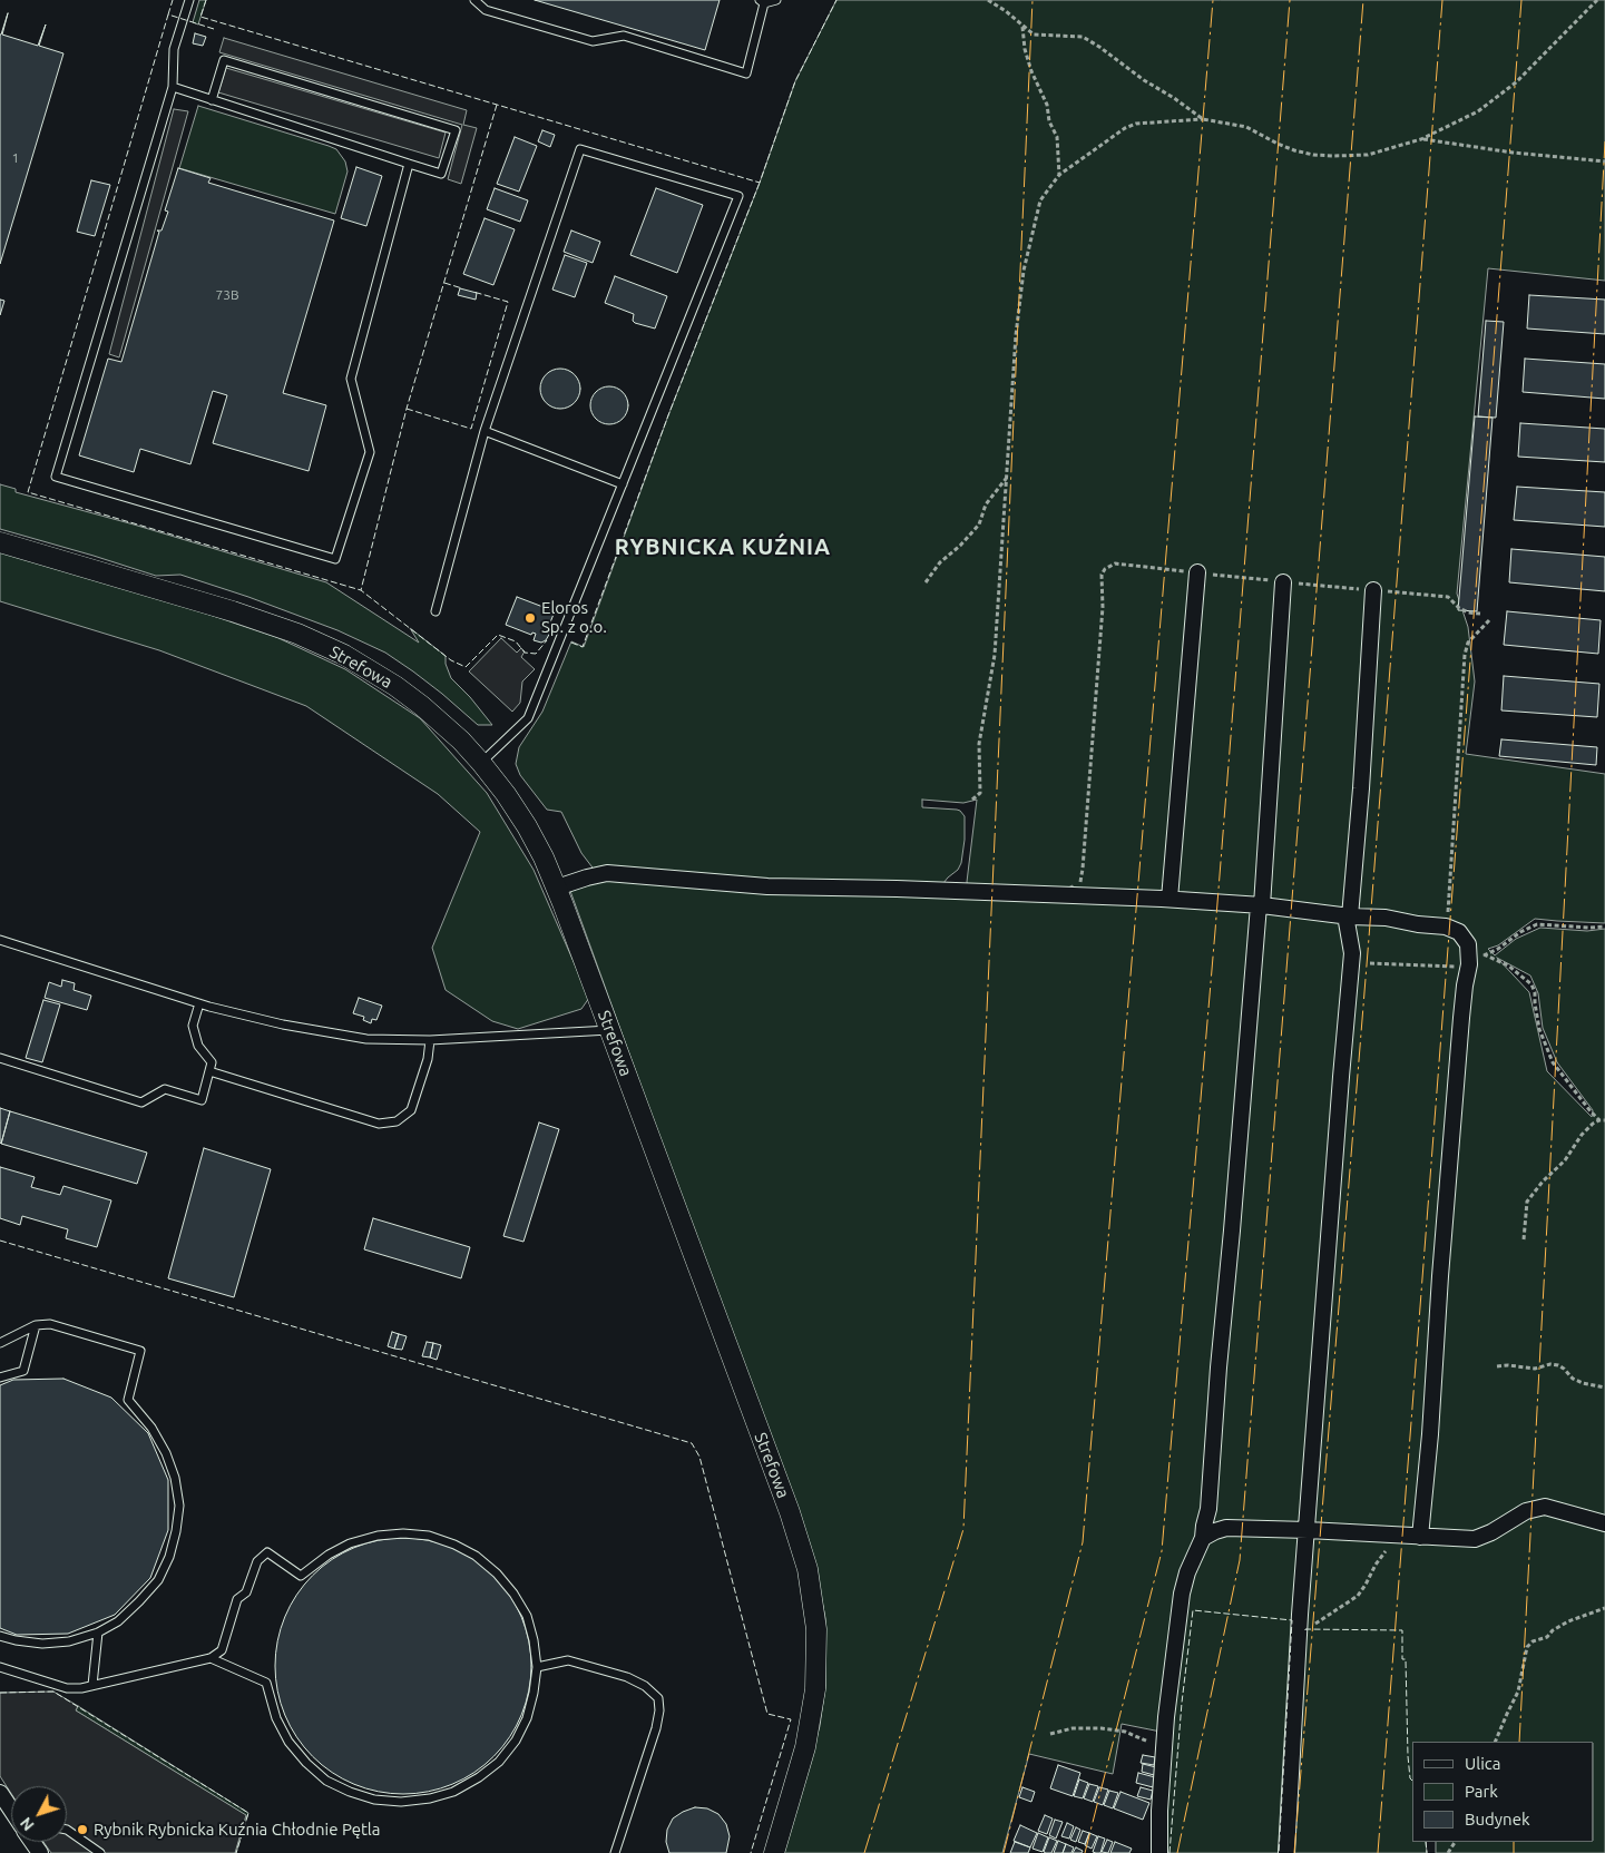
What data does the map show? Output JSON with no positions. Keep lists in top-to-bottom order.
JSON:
{
  "streets": {
    "street": ["Strefowa"]
  },
  "districts": ["RYBNICKA KUŹNIA"],
  "places": ["Eloros Sp. z o.o.", "Rybnik Rybnicka Kuźnia Chłodnie Pętla"],
  "house_numbers": ["1", "73B"],
  "legend": ["Ulica", "Park", "Budynek"],
  "north": "bottom left"
}
